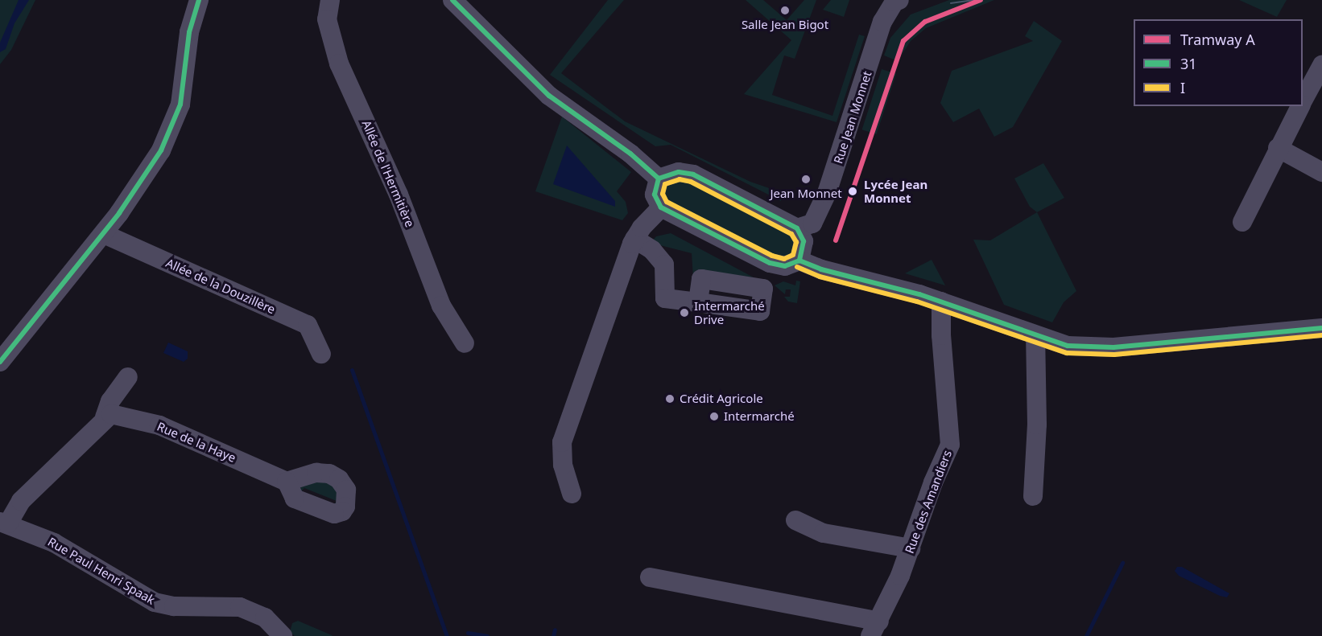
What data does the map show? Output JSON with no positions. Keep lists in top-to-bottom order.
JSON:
{
  "streets": {
    "street": [
      "Rue Jean Monnet",
      "Allée de l'Hermitière",
      "Allée de la Douzillère",
      "Rue de la Haye",
      "Rue des Amandiers",
      "Rue Paul Henri Spaak"
    ]
  },
  "places": [
    "Salle Jean Bigot",
    "Jean Monnet",
    "Lycée Jean Monnet",
    "Intermarché Drive",
    "Crédit Agricole",
    "Intermarché"
  ],
  "lines": ["tram line A", "transit line 31", "transit line I"],
  "legend": ["Tramway A", "31", "I"]
}
